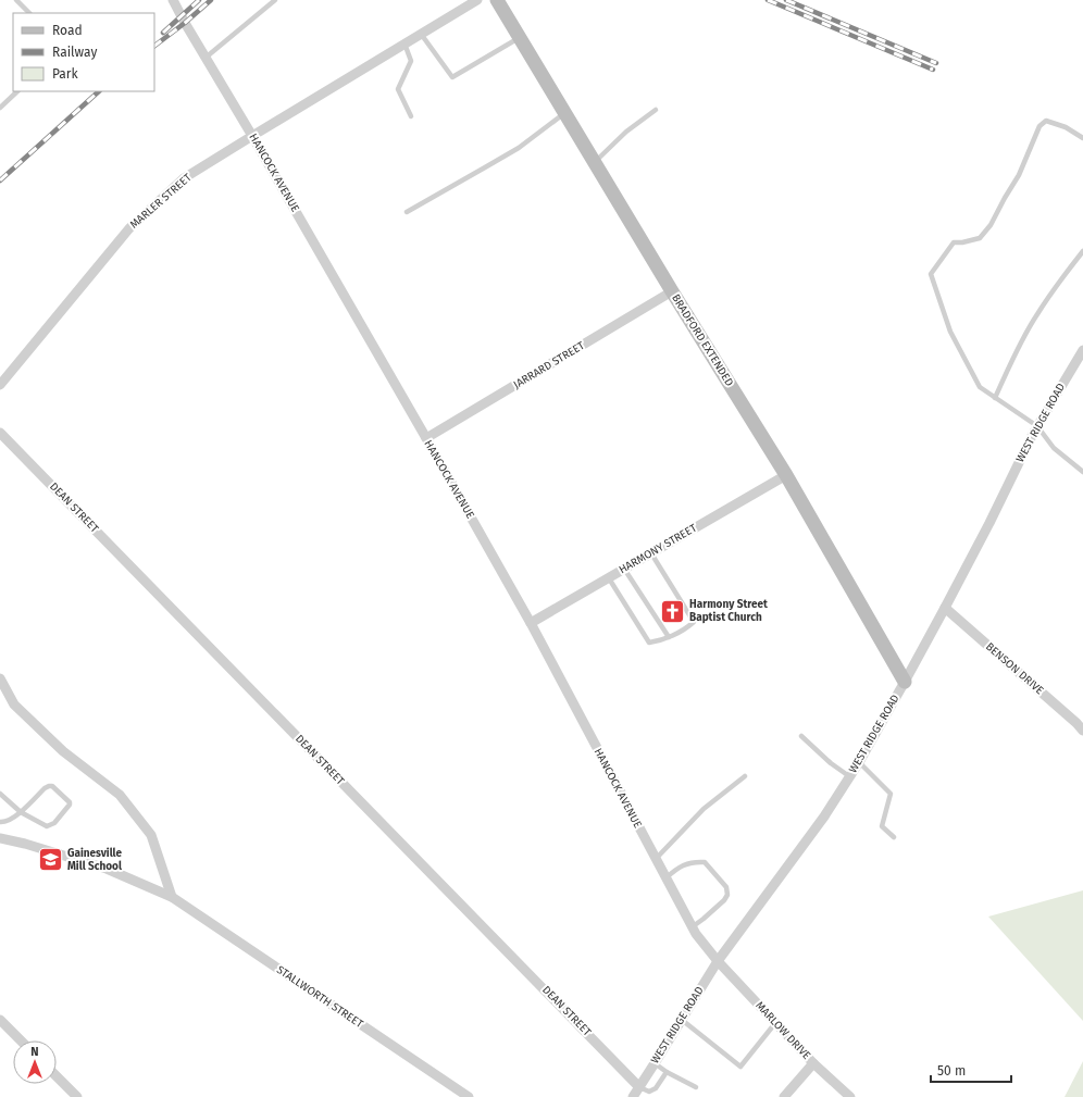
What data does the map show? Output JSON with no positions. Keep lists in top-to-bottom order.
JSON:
{
  "streets": {
    "street": [
      "HANCOCK AVENUE",
      "MARLER STREET",
      "BRADFORD EXTENDED",
      "JARRARD STREET",
      "WEST RIDGE ROAD",
      "DEAN STREET",
      "HARMONY STREET",
      "BENSON DRIVE",
      "STALLWORTH STREET",
      "MARLOW DRIVE"
    ]
  },
  "crossings": [
    ["HANCOCK AVENUE", "MARLER STREET"],
    ["HANCOCK AVENUE", "JARRARD STREET"],
    ["HANCOCK AVENUE", "WEST RIDGE ROAD"],
    ["HANCOCK AVENUE", "HARMONY STREET"],
    ["HANCOCK AVENUE", "MARLOW DRIVE"],
    ["BRADFORD EXTENDED", "JARRARD STREET"],
    ["BRADFORD EXTENDED", "WEST RIDGE ROAD"],
    ["BRADFORD EXTENDED", "HARMONY STREET"],
    ["WEST RIDGE ROAD", "DEAN STREET"],
    ["WEST RIDGE ROAD", "BENSON DRIVE"],
    ["WEST RIDGE ROAD", "MARLOW DRIVE"]
  ],
  "places": {
    "church": ["Harmony Street Baptist Church"],
    "school or university": ["Gainesville Mill School"]
  },
  "legend": ["Road", "Railway", "Park"],
  "scale_bar": "50 m",
  "north": "top"
}
